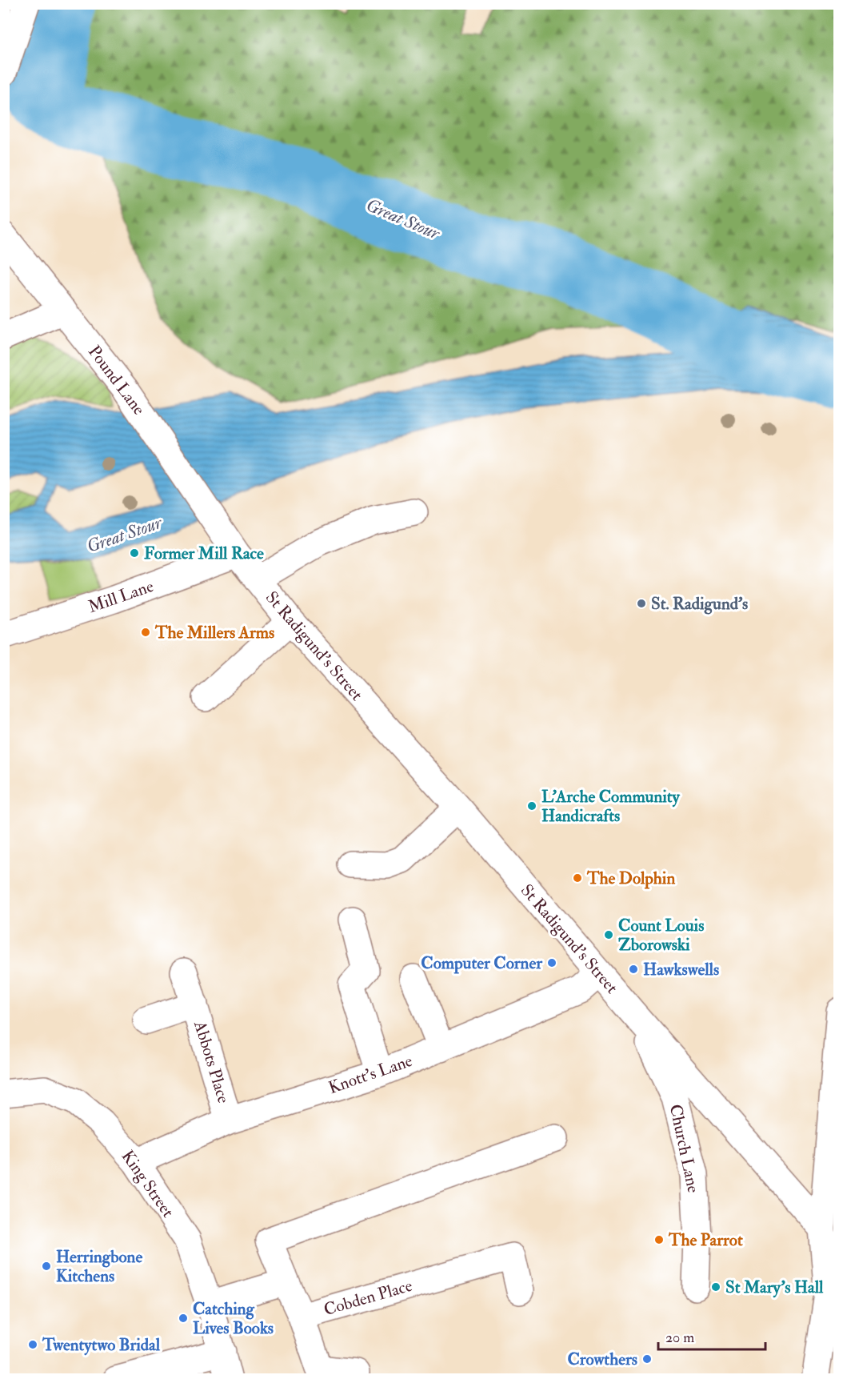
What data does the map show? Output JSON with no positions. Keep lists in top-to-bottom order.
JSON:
{
  "streets": {
    "street": [
      "Pound Lane",
      "Mill Lane",
      "St Radigund's Street",
      "Abbots Place",
      "Knott's Lane",
      "Church Lane",
      "King Street",
      "Cobden Place"
    ]
  },
  "crossings": [
    ["Pound Lane", "St Radigund's Street"],
    ["Mill Lane", "St Radigund's Street"],
    ["St Radigund's Street", "Knott's Lane"],
    ["St Radigund's Street", "Church Lane"],
    ["Abbots Place", "Knott's Lane"],
    ["Knott's Lane", "King Street"]
  ],
  "water": ["Great Stour"],
  "places": [
    "Former Mill Race",
    "St. Radigund's",
    "The Millers Arms",
    "L'Arche Community Handicrafts",
    "The Dolphin",
    "Count Louis Zborowski",
    "Computer Corner",
    "Hawkswells",
    "The Parrot",
    "Herringbone Kitchens",
    "St Mary's Hall",
    "Catching Lives Books",
    "Twentytwo Bridal",
    "Crowthers"
  ],
  "scale_bar": "20 m"
}
